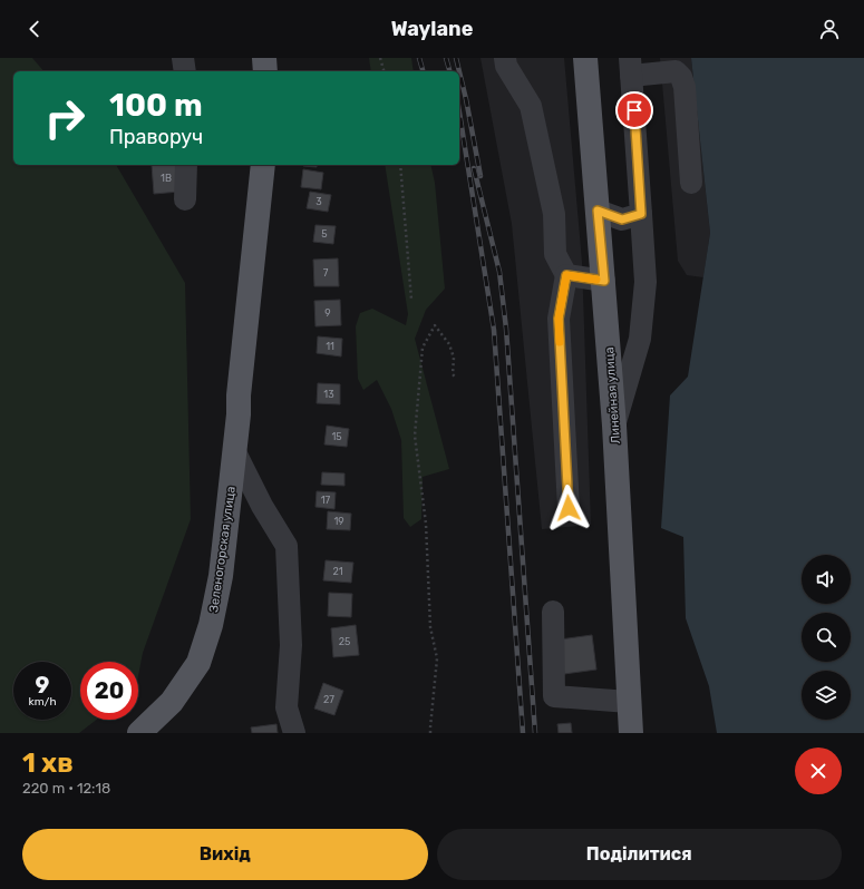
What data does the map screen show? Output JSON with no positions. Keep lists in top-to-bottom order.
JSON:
{
  "streets": {
    "main road": ["Линейная улица", "Зеленогорская улица"]
  },
  "house_numbers": [
    "1В",
    "3",
    "5",
    "7",
    "9",
    "11",
    "13",
    "15",
    "17",
    "19",
    "21",
    "25",
    "27"
  ],
  "page": {
    "header": "Waylane",
    "turn": ["100 m", "Праворуч"],
    "speed": "9 km/h",
    "limit": "20",
    "heading": ["1 хв", "220 m · 12:18"],
    "buttons": ["Вихід", "Поділитися"]
  }
}
